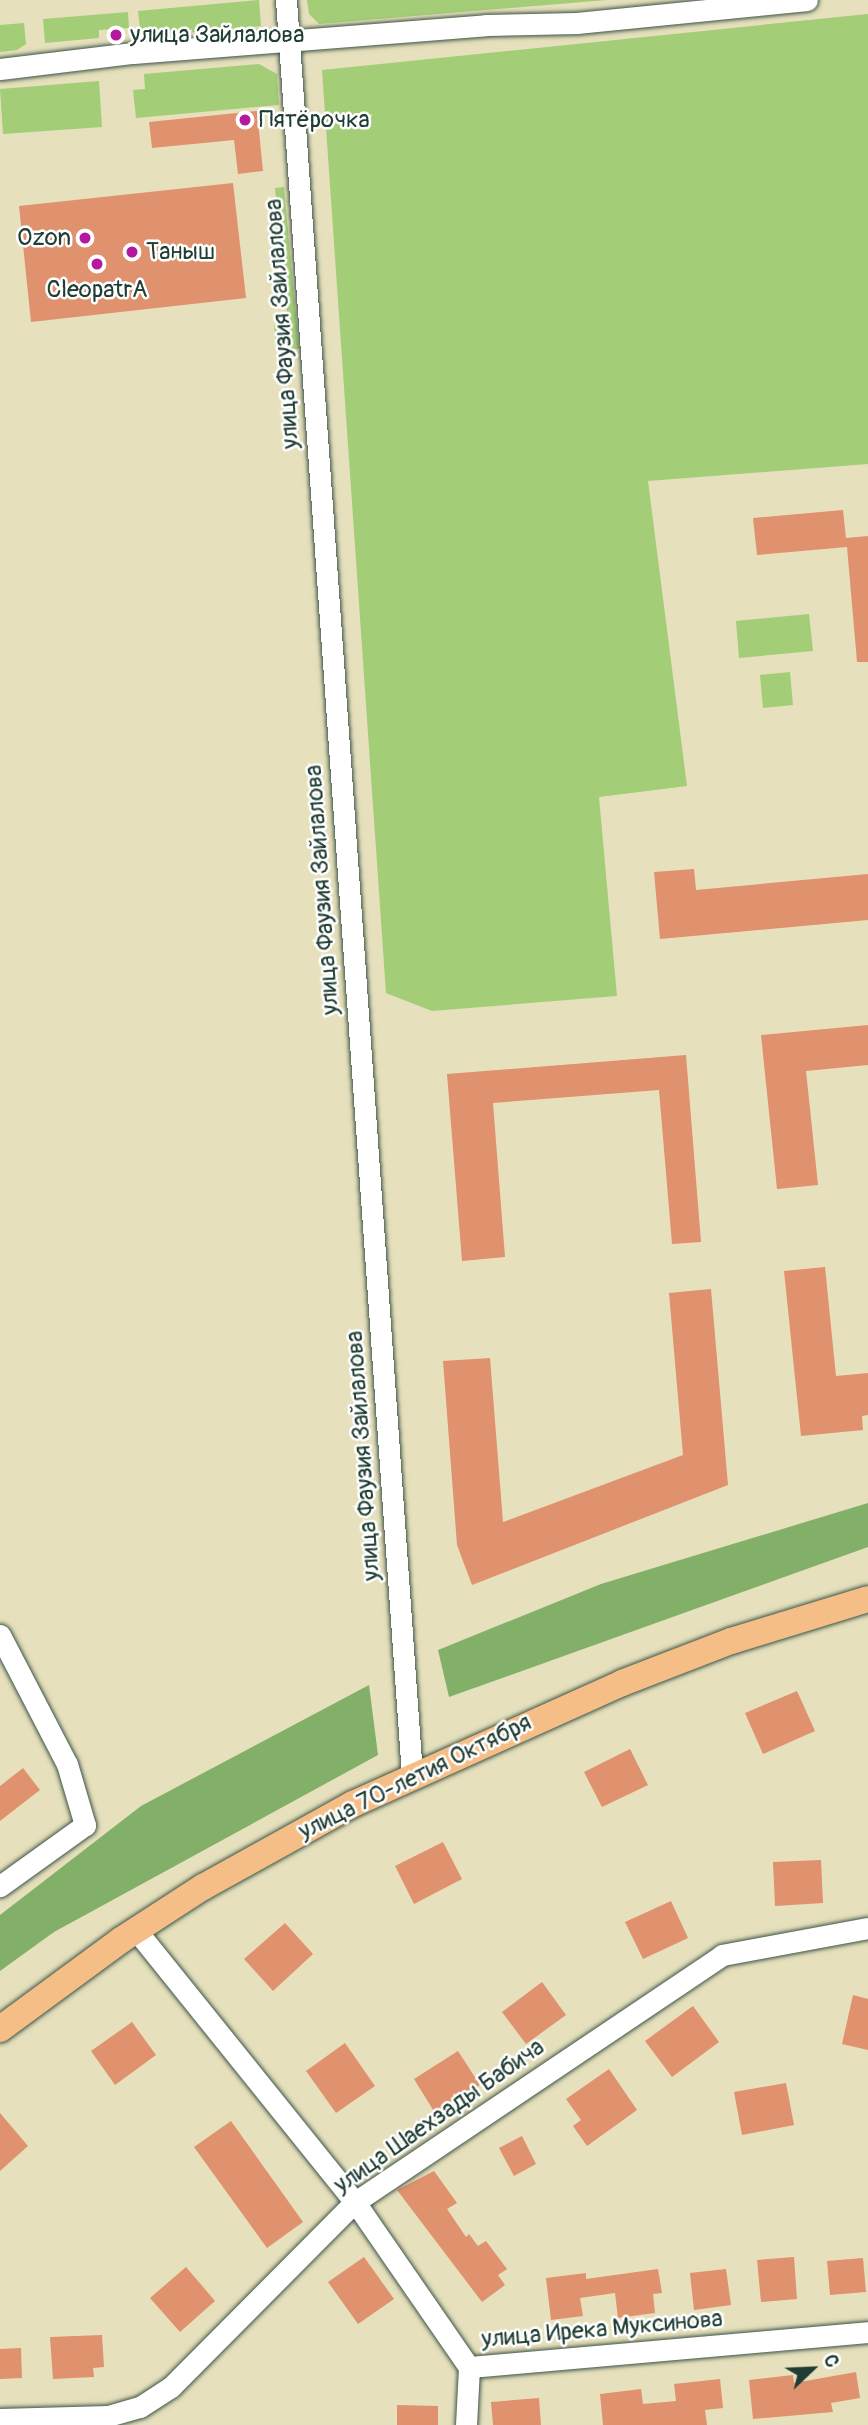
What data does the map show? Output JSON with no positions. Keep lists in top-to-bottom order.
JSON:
{
  "streets": {
    "main road": ["улица 70-летия Октября"],
    "street": ["улица Фаузия Зайлалова", "улица Шаехзады Бабича", "улица Ирека Муксинова"]
  },
  "crossings": [
    ["улица Фаузия Зайлалова", "улица 70-летия Октября"],
    ["улица 70-летия Октября", "улица Ирека Муксинова"],
    ["улица Шаехзады Бабича", "улица Ирека Муксинова"]
  ],
  "places": [
    "улица Зайлалова",
    "Пятёрочка",
    "Ozon",
    "Таныш",
    "CleopatrA"
  ],
  "north": "top right"
}
